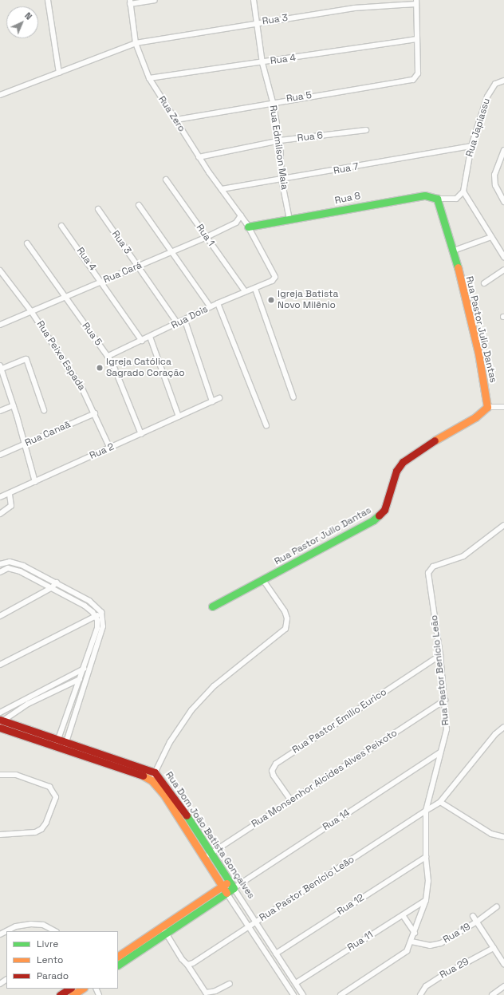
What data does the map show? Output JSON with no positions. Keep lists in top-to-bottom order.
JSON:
{
  "streets": {
    "street": [
      "Rua 3",
      "Rua 4",
      "Rua 5",
      "Rua Zero",
      "Rua Japiassu",
      "Rua 6",
      "Rua Edmilson Maia",
      "Rua 7",
      "Rua 8",
      "Rua 1",
      "Rua Cará",
      "Rua Dois",
      "Rua Pastor Julio Dantas",
      "Rua Peixe Espada",
      "Rua Canaã",
      "Rua 2",
      "Rua Pastor Benício Leão",
      "Rua Pastor Emilio Eurico",
      "Rua Monsenhor Alcides Alves Peixoto",
      "Rua 14",
      "Rua Dom João Batista Gonçalves",
      "Rua 12",
      "Rua 19",
      "Rua 11",
      "Rua 29"
    ]
  },
  "crossings": [
    ["Rua 3", "Rua Zero"],
    ["Rua 3", "Rua Edmilson Maia"],
    ["Rua 3", "Rua Cará"],
    ["Rua 3", "Rua Dois"],
    ["Rua 4", "Rua 5"],
    ["Rua 4", "Rua Zero"],
    ["Rua 4", "Rua Edmilson Maia"],
    ["Rua 4", "Rua Cará"],
    ["Rua 4", "Rua Dois"],
    ["Rua 5", "Rua Zero"],
    ["Rua 5", "Rua Edmilson Maia"],
    ["Rua 5", "Rua Cará"],
    ["Rua 5", "Rua Dois"],
    ["Rua 5", "Rua 2"],
    ["Rua Zero", "Rua 6"],
    ["Rua Zero", "Rua 7"],
    ["Rua Zero", "Rua 8"],
    ["Rua Zero", "Rua Dois"],
    ["Rua Japiassu", "Rua 7"],
    ["Rua 6", "Rua Edmilson Maia"],
    ["Rua Edmilson Maia", "Rua 7"],
    ["Rua Edmilson Maia", "Rua 8"],
    ["Rua 8", "Rua Pastor Julio Dantas"],
    ["Rua 1", "Rua Cará"],
    ["Rua 1", "Rua Dois"],
    ["Rua Cará", "Rua Peixe Espada"],
    ["Rua Peixe Espada", "Rua Canaã"],
    ["Rua Peixe Espada", "Rua 2"],
    ["Rua Pastor Benício Leão", "Rua Pastor Emilio Eurico"],
    ["Rua Pastor Benício Leão", "Rua Monsenhor Alcides Alves Peixoto"],
    ["Rua Pastor Benício Leão", "Rua 14"],
    ["Rua Pastor Benício Leão", "Rua Dom João Batista Gonçalves"],
    ["Rua Pastor Benício Leão", "Rua 12"],
    ["Rua Pastor Benício Leão", "Rua 19"],
    ["Rua Pastor Benício Leão", "Rua 11"],
    ["Rua Pastor Emilio Eurico", "Rua Monsenhor Alcides Alves Peixoto"],
    ["Rua Monsenhor Alcides Alves Peixoto", "Rua Dom João Batista Gonçalves"],
    ["Rua 14", "Rua Dom João Batista Gonçalves"],
    ["Rua Dom João Batista Gonçalves", "Rua 12"],
    ["Rua Dom João Batista Gonçalves", "Rua 11"]
  ],
  "places": ["Igreja Batista Novo Milênio", "Igreja Católica Sagrado Coração"],
  "legend": ["Livre", "Lento", "Parado"],
  "north": "top right"
}
